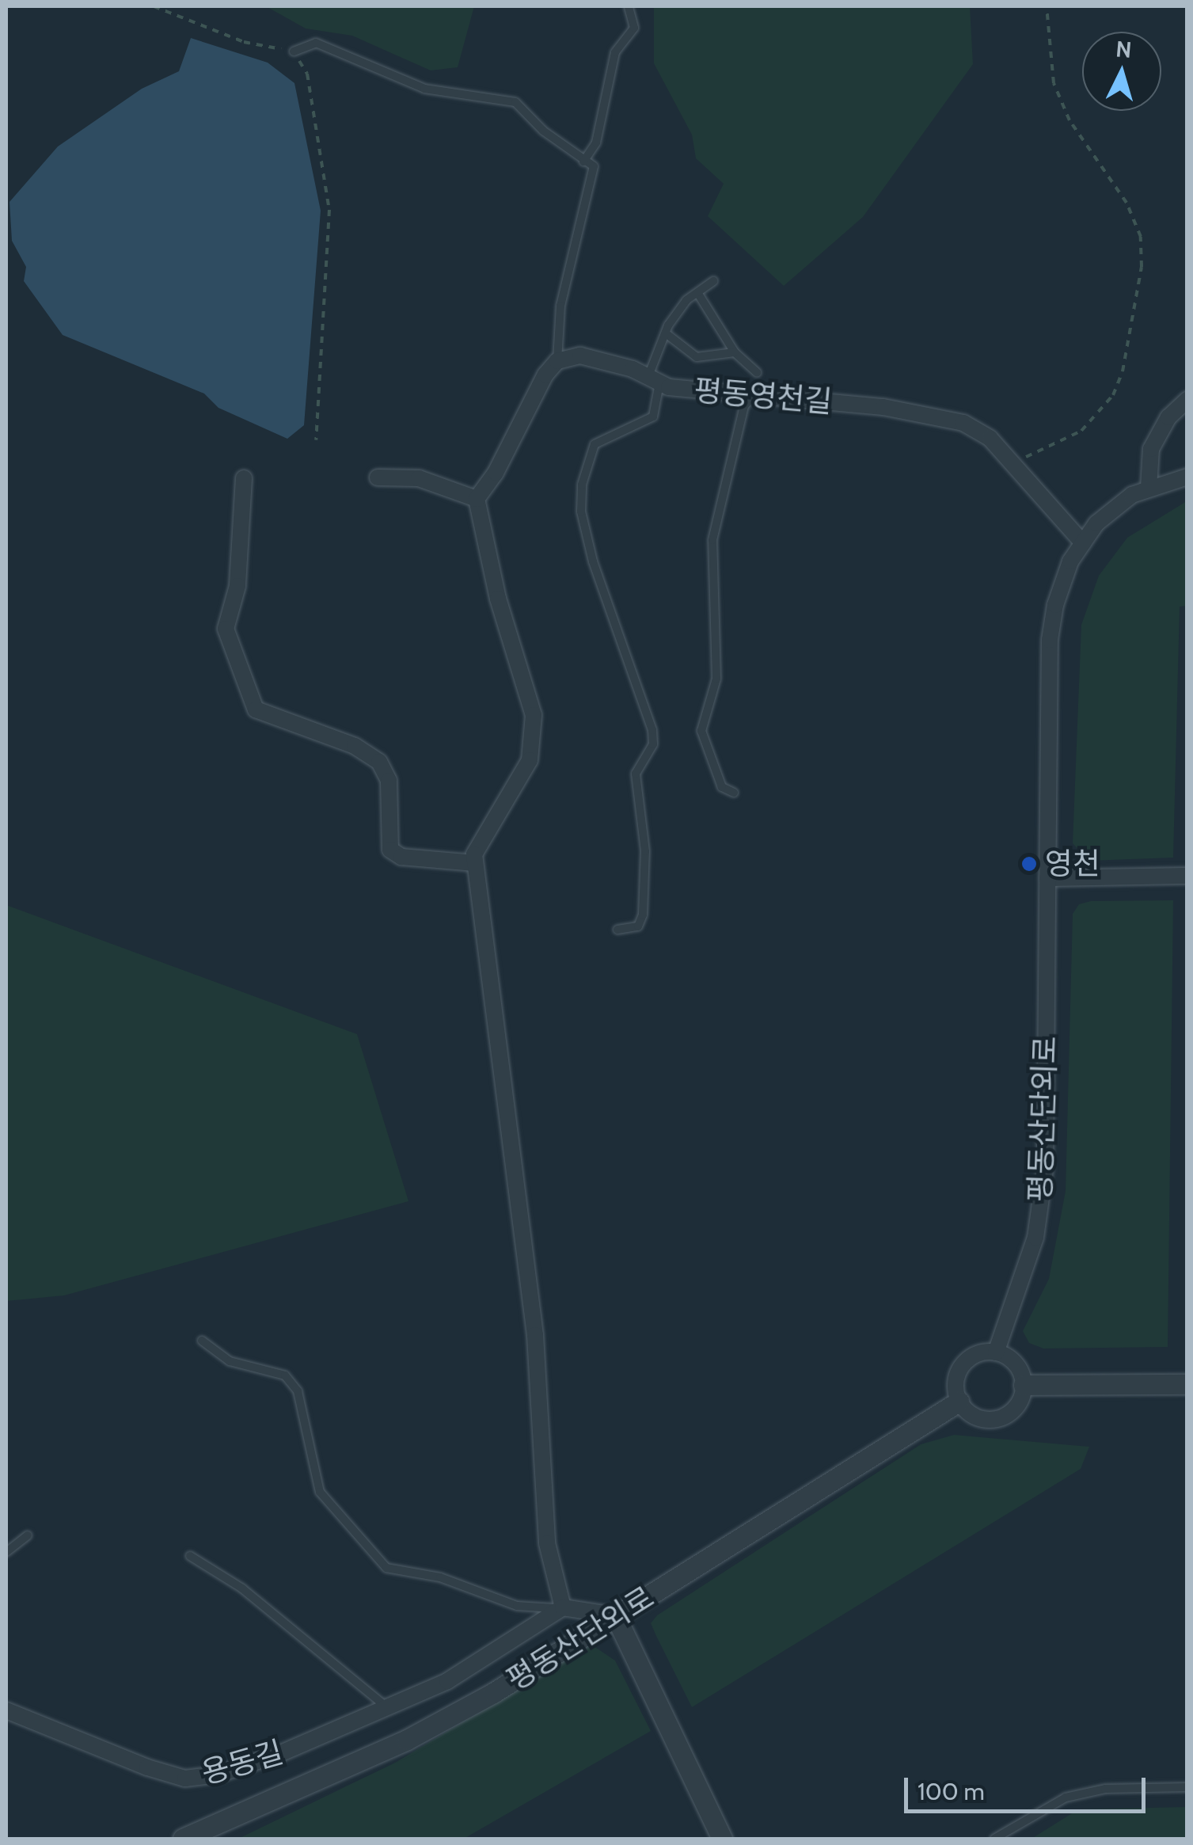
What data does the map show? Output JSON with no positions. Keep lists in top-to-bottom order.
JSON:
{
  "streets": {
    "street": ["평동영천길", "평동산단외로", "용동길"]
  },
  "crossings": [
    ["평동영천길", "평동산단외로"]
  ],
  "places": ["영천"],
  "scale_bar": "100 m",
  "north": "top"
}
